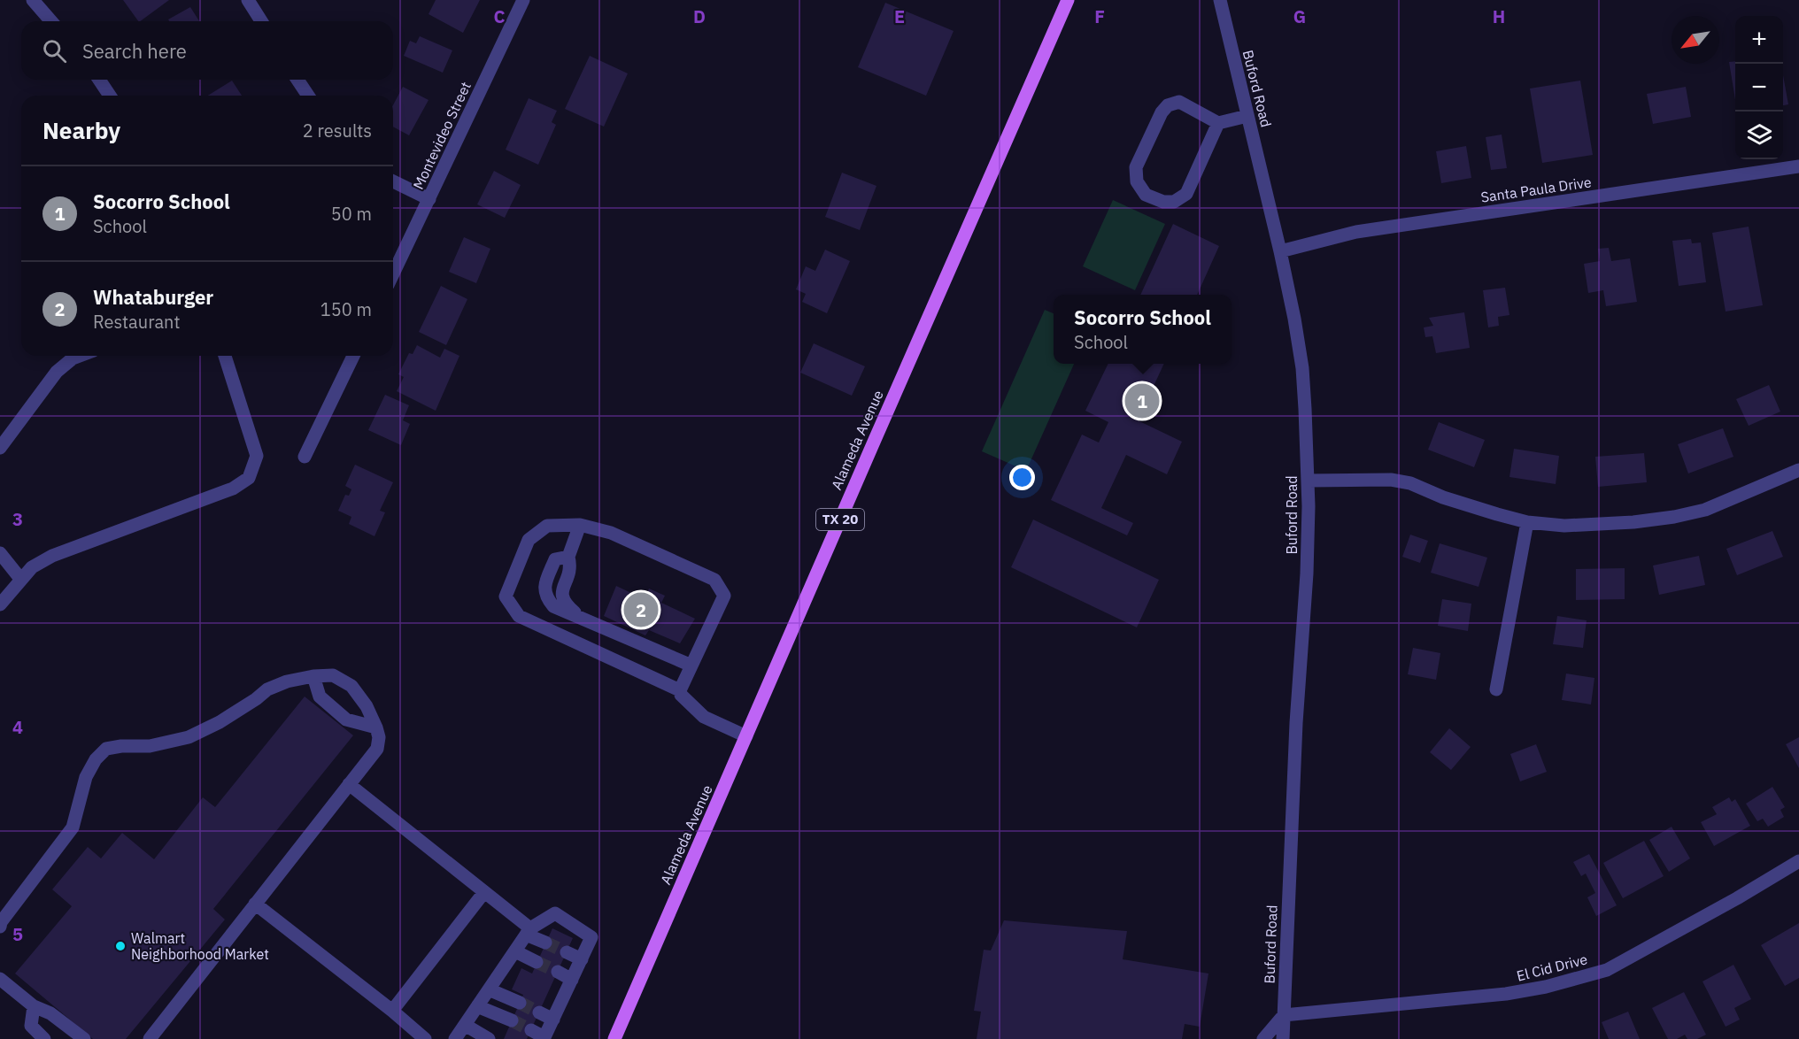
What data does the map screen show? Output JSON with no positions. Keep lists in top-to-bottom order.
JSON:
{
  "streets": {
    "main road": ["Alameda Avenue", "TX 20"],
    "street": [
      "Buford Road",
      "Montevideo Street",
      "Santa Paula Drive",
      "El Cid Drive"
    ]
  },
  "crossings": [
    ["Buford Road", "Santa Paula Drive"],
    ["Buford Road", "El Cid Drive"]
  ],
  "places": ["Walmart Neighborhood Market"],
  "north": "bottom left",
  "page": {
    "map_buttons": ["+", "−"],
    "search": "Search here",
    "heading": ["Nearby", "2 results"],
    "list": [
      {
        "mark": "1",
        "name": "Socorro School",
        "note": "School",
        "value": "50 m"
      },
      {
        "mark": "2",
        "name": "Whataburger",
        "note": "Restaurant",
        "value": "150 m"
      }
    ],
    "popup": ["Socorro School", "School"],
    "pins": ["1", "2"]
  },
  "grid": {
    "columns": [
      "C",
      "D",
      "E",
      "F",
      "G",
      "H"
    ],
    "rows": ["3", "4", "5"]
  }
}
